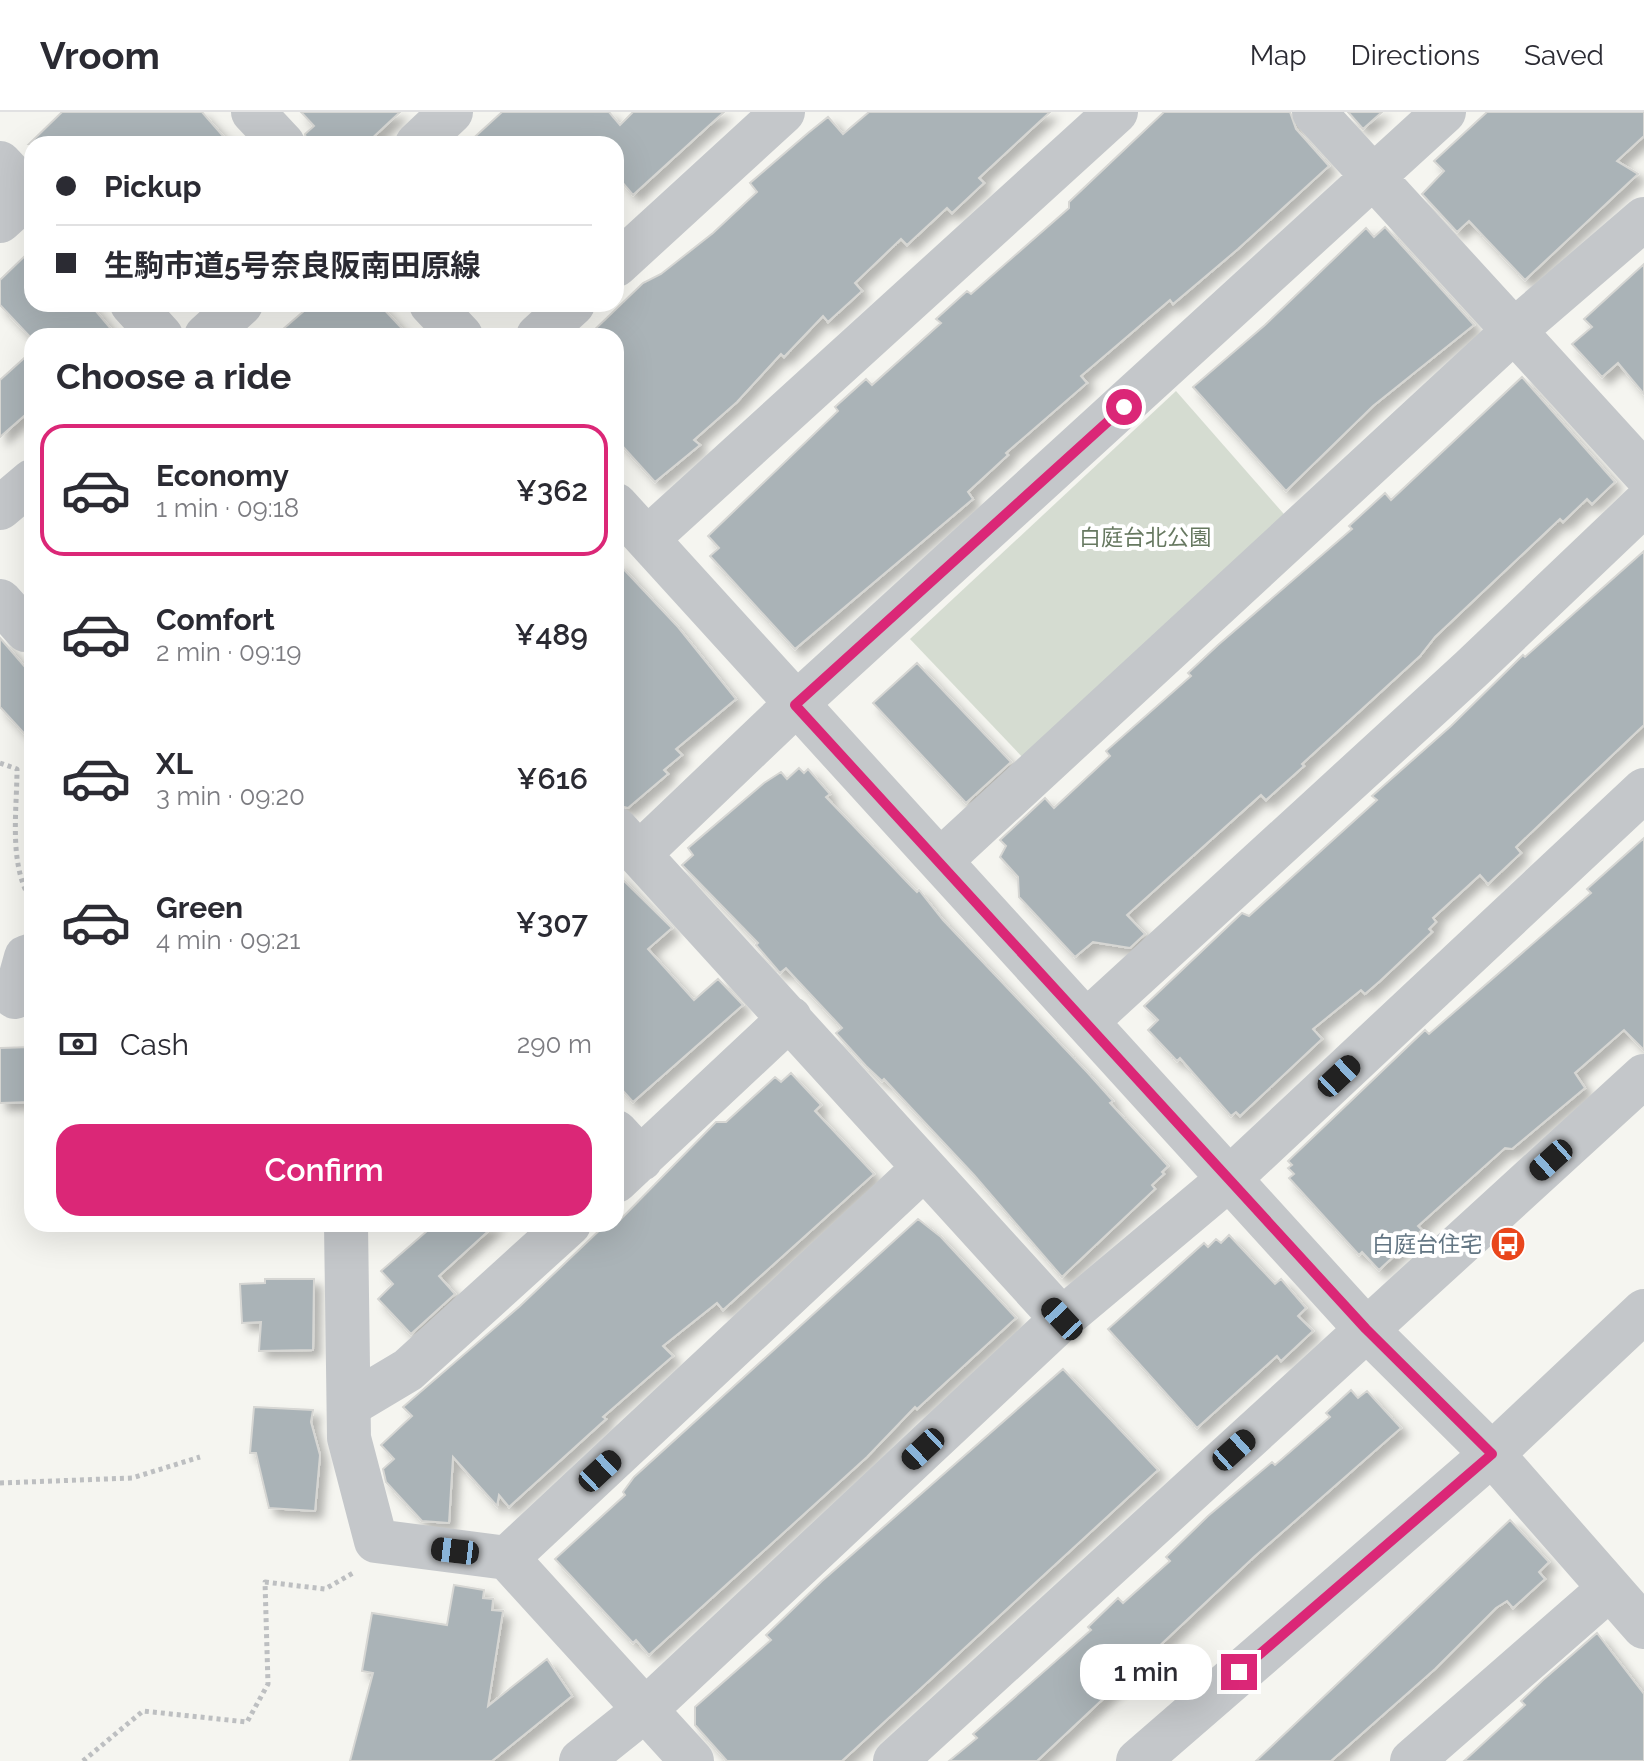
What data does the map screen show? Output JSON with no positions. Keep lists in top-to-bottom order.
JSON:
{
  "parks": ["白庭台北公園"],
  "places": {
    "bus stop": ["白庭台住宅"]
  },
  "page": {
    "header": "Vroom",
    "nav": ["Map", "Directions", "Saved"],
    "banner": ["Pickup", "生駒市道5号奈良阪南田原線"],
    "heading": "Choose a ride",
    "list": [
      {
        "name": "Economy",
        "note": "1 min · 09:18",
        "value": "¥362"
      },
      {
        "name": "Comfort",
        "note": "2 min · 09:19",
        "value": "¥489"
      },
      {
        "name": "XL",
        "note": "3 min · 09:20",
        "value": "¥616"
      },
      {
        "name": "Green",
        "note": "4 min · 09:21",
        "value": "¥307"
      }
    ],
    "pay": ["Cash", "290 m"],
    "buttons": "Confirm",
    "bubble": "1 min"
  }
}
